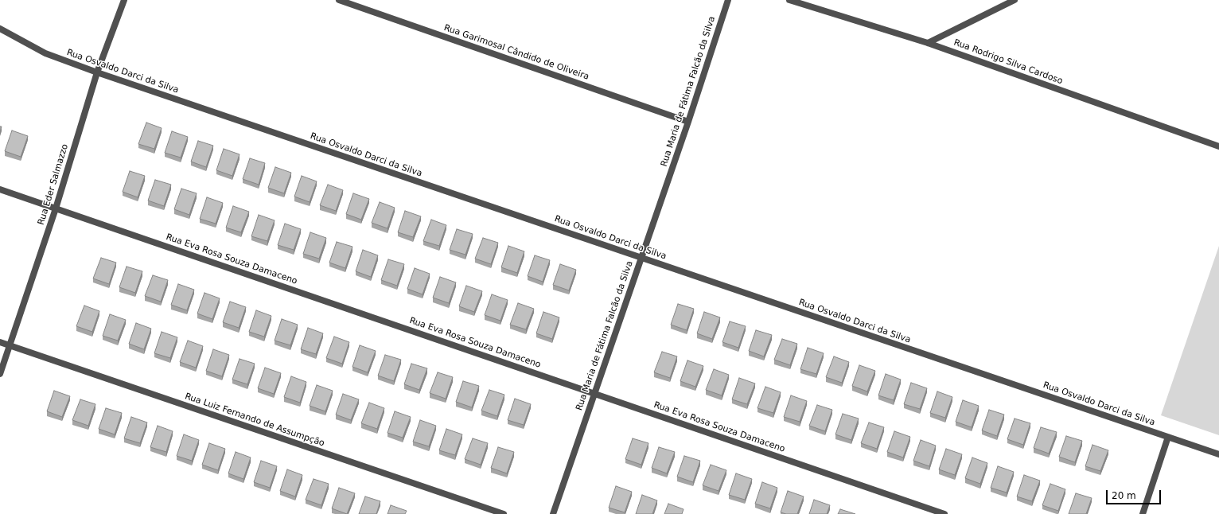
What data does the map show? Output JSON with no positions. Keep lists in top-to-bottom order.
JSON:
{
  "streets": {
    "street": [
      "Rua Garimosal Cândido de Oliveira",
      "Rua Rodrigo Silva Cardoso",
      "Rua Osvaldo Darci da Silva",
      "Rua Maria de Fátima Falcão da Silva",
      "Rua Eder Salmazzo",
      "Rua Eva Rosa Souza Damaceno",
      "Rua Luiz Fernando de Assumpção"
    ]
  },
  "crossings": [
    ["Rua Garimosal Cândido de Oliveira", "Rua Maria de Fátima Falcão da Silva"],
    ["Rua Osvaldo Darci da Silva", "Rua Maria de Fátima Falcão da Silva"],
    ["Rua Osvaldo Darci da Silva", "Rua Eder Salmazzo"],
    ["Rua Maria de Fátima Falcão da Silva", "Rua Eva Rosa Souza Damaceno"],
    ["Rua Eder Salmazzo", "Rua Eva Rosa Souza Damaceno"],
    ["Rua Eder Salmazzo", "Rua Luiz Fernando de Assumpção"]
  ],
  "scale_bar": "20 m"
}
